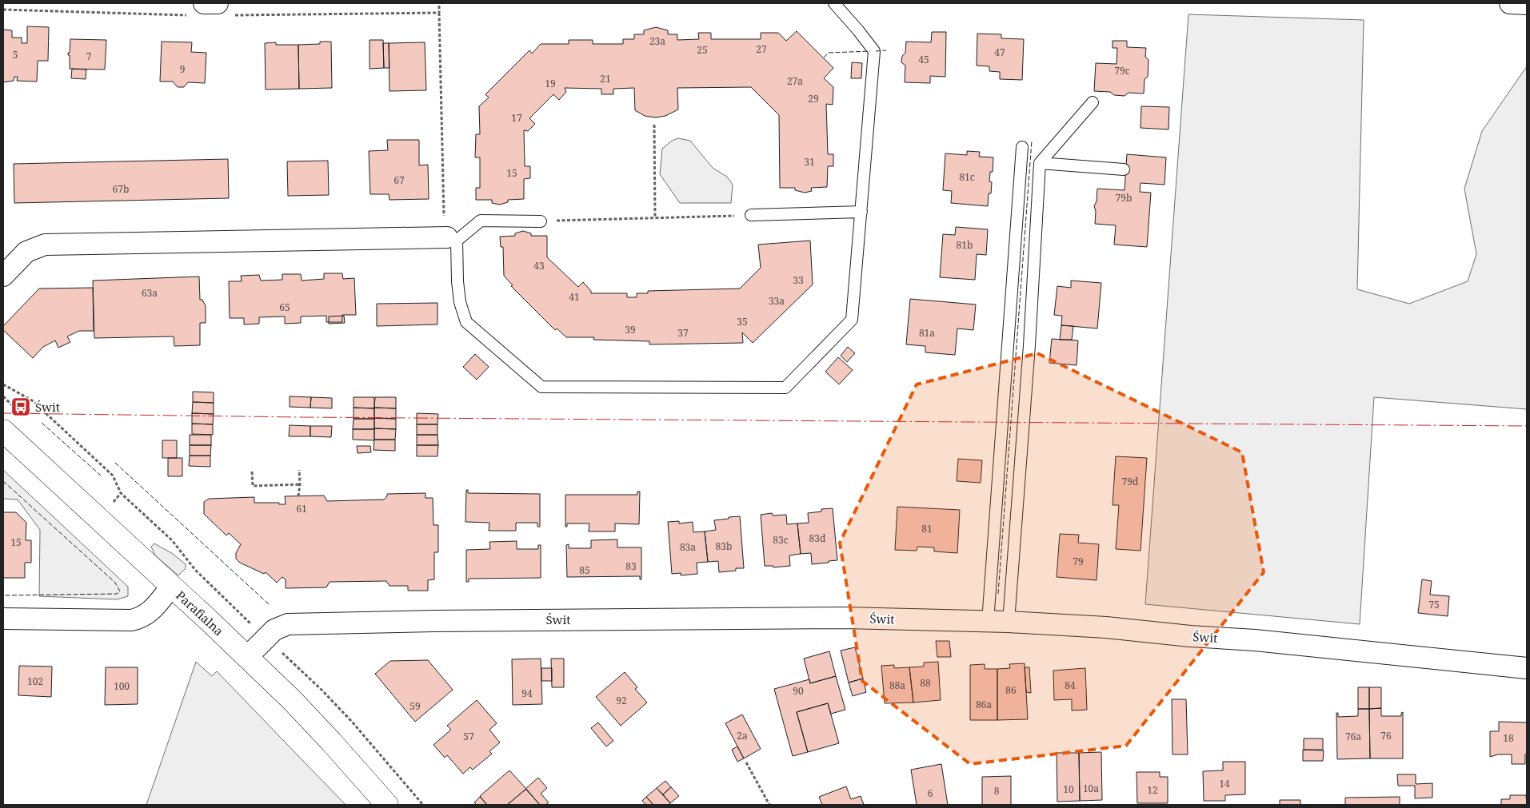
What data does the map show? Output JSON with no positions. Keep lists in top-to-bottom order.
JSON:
{
  "streets": {
    "street": ["Parafialna", "Świt"]
  },
  "crossings": [
    ["Parafialna", "Świt"]
  ],
  "places": {
    "bus stop": ["Świt"]
  },
  "house_numbers": [
    "23a",
    "27",
    "25",
    "47",
    "5",
    "7",
    "45",
    "9",
    "79c",
    "21",
    "27a",
    "19",
    "29",
    "17",
    "31",
    "15",
    "81c",
    "67",
    "67b",
    "79b",
    "81b",
    "43",
    "33",
    "63a",
    "41",
    "33a",
    "65",
    "35",
    "39",
    "37",
    "81a",
    "79d",
    "61",
    "81",
    "83d",
    "83c",
    "15",
    "83b",
    "83a",
    "79",
    "83",
    "85",
    "75",
    "102",
    "88",
    "88a",
    "84",
    "100",
    "86",
    "90",
    "94",
    "92",
    "86a",
    "59",
    "2a",
    "76",
    "57",
    "76a",
    "18",
    "14",
    "10a",
    "10",
    "12",
    "8",
    "6"
  ]
}
